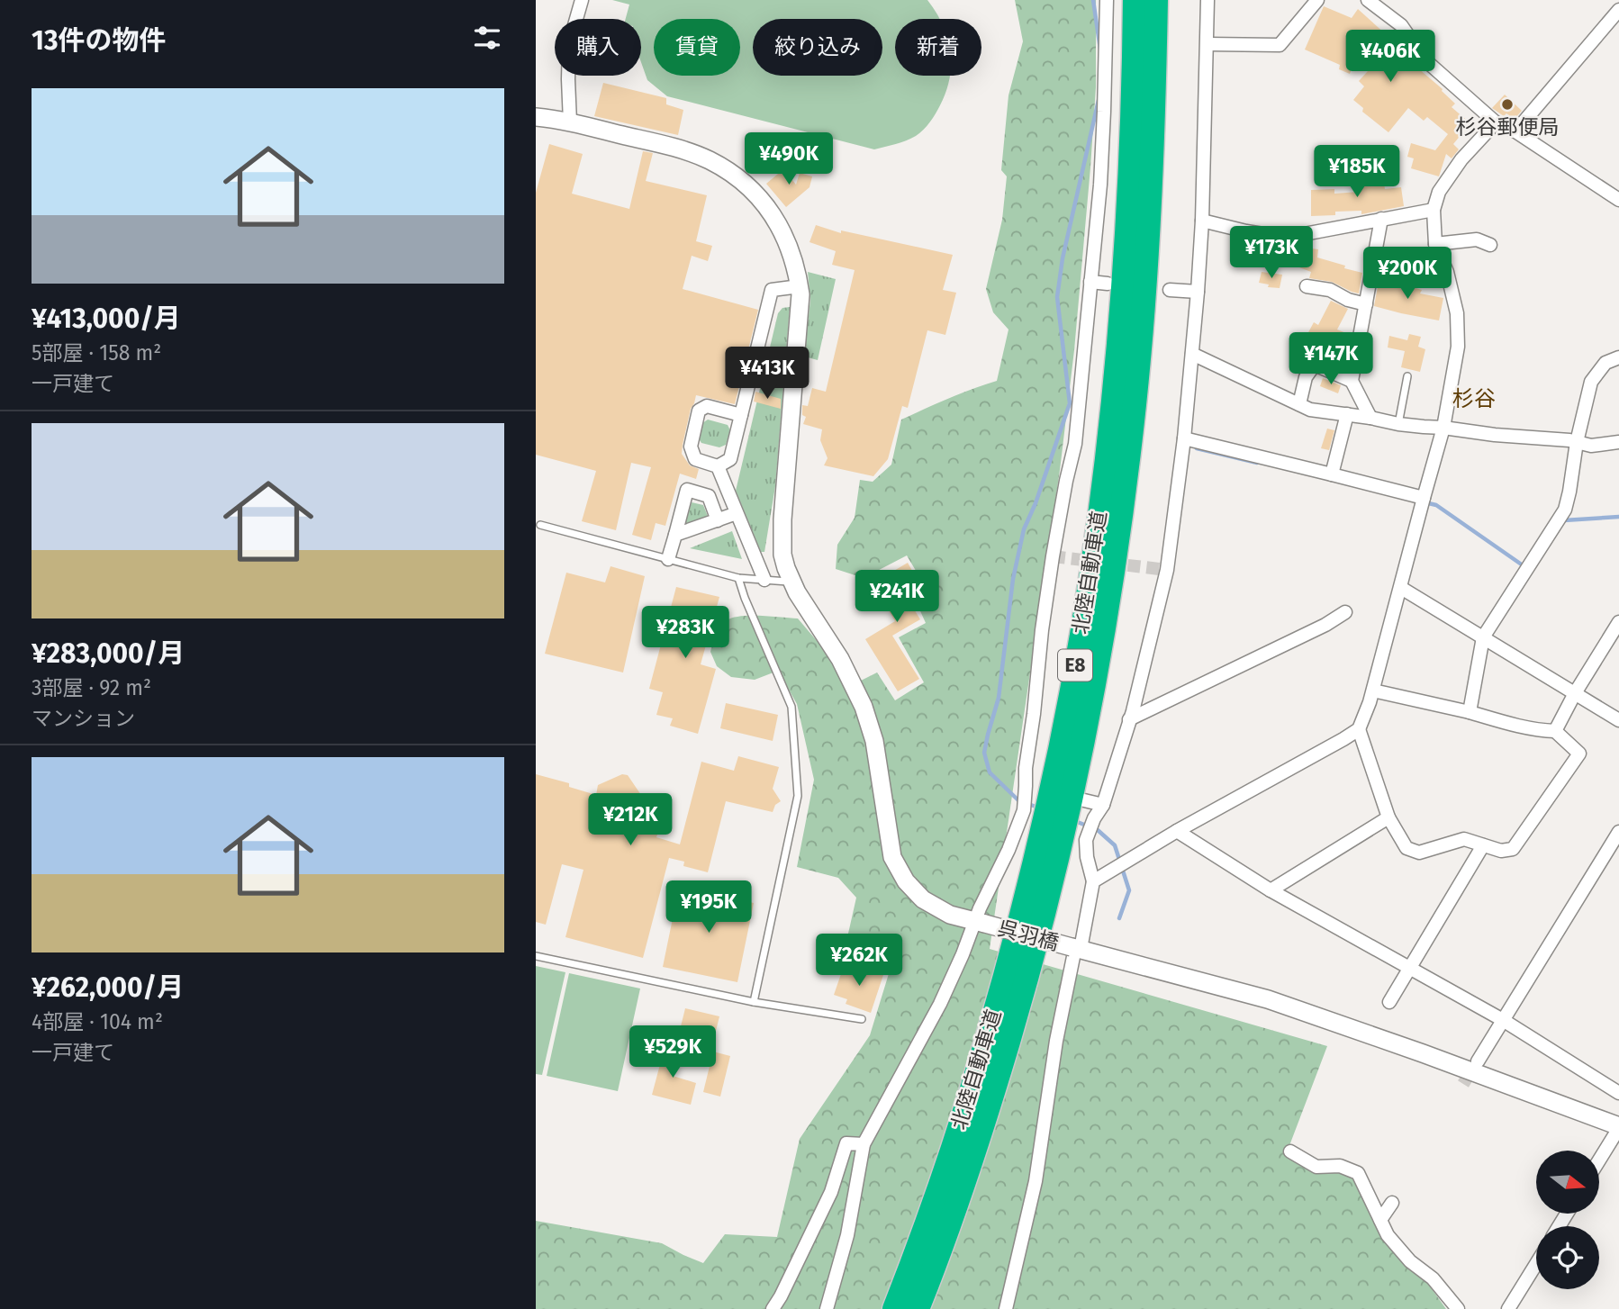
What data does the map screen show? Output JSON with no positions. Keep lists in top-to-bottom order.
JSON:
{
  "streets": {
    "highway": ["北陸自動車道", "E8"],
    "street": ["呉羽橋"]
  },
  "districts": ["杉谷"],
  "places": ["杉谷郵便局"],
  "north": "right",
  "page": {
    "heading": "13件の物件",
    "chip": [
      "購入",
      "賃貸",
      "絞り込み",
      "新着"
    ],
    "price": [
      "¥406K",
      "¥490K",
      "¥185K",
      "¥173K",
      "¥200K",
      "¥147K",
      "¥413K",
      "¥241K",
      "¥283K",
      "¥212K",
      "¥195K",
      "¥262K",
      "¥529K"
    ],
    "list": [
      {
        "name": "¥413,000/月",
        "note": "5部屋 · 158 m² · 一戸建て"
      },
      {
        "name": "¥283,000/月",
        "note": "3部屋 · 92 m² · マンション"
      },
      {
        "name": "¥262,000/月",
        "note": "4部屋 · 104 m² · 一戸建て"
      }
    ]
  }
}
